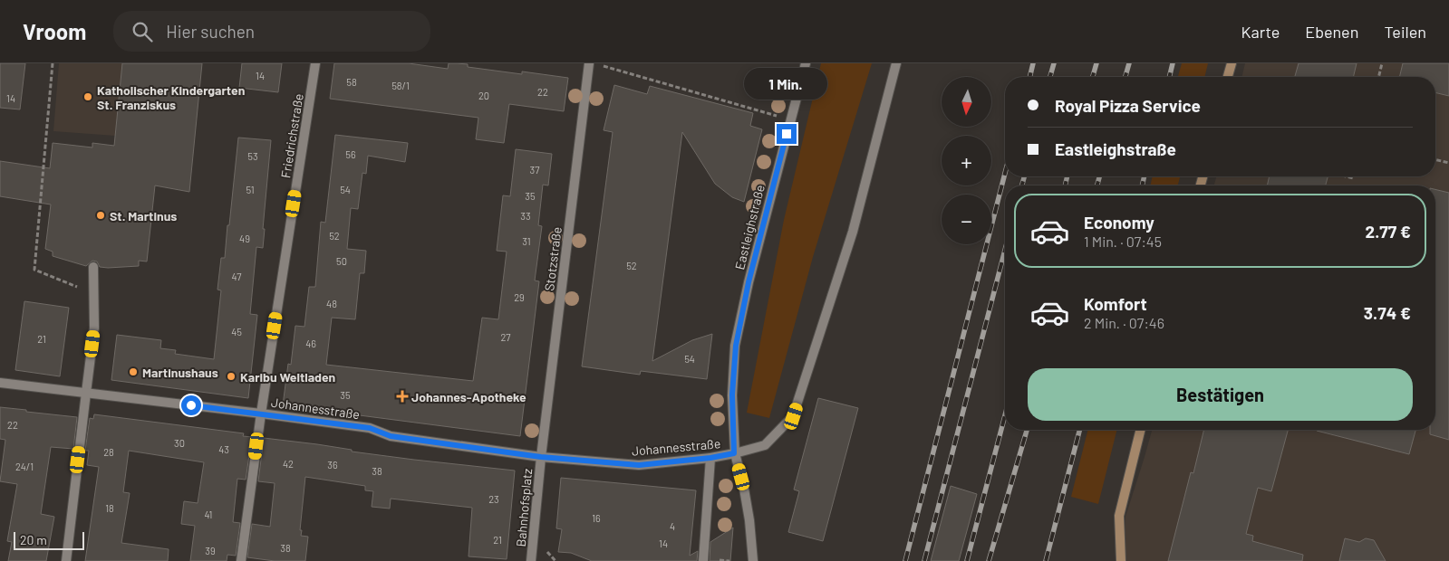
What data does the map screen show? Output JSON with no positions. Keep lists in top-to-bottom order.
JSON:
{
  "streets": {
    "street": [
      "Friedrichstraße",
      "Eastleighstraße",
      "Stotzstraße",
      "Johannesstraße",
      "Bahnhofsplatz"
    ]
  },
  "crossings": [
    ["Friedrichstraße", "Johannesstraße"],
    ["Eastleighstraße", "Johannesstraße"],
    ["Stotzstraße", "Johannesstraße"],
    ["Stotzstraße", "Bahnhofsplatz"],
    ["Johannesstraße", "Bahnhofsplatz"]
  ],
  "places": {
    "other": [
      "Katholischer Kindergarten St. Franziskus",
      "St. Martinus",
      "Martinushaus",
      "Karibu Weltladen"
    ],
    "health": ["Johannes-Apotheke"]
  },
  "house_numbers": [
    "14",
    "58",
    "58/1",
    "22",
    "20",
    "14",
    "56",
    "53",
    "37",
    "51",
    "54",
    "35",
    "33",
    "52",
    "49",
    "31",
    "50",
    "52",
    "47",
    "29",
    "48",
    "45",
    "27",
    "21",
    "46",
    "54",
    "35",
    "22",
    "30",
    "43",
    "28",
    "42",
    "36",
    "24/1",
    "38",
    "23",
    "18",
    "41",
    "16",
    "4",
    "21",
    "14",
    "38",
    "39"
  ],
  "scale_bar": "20 m",
  "north": "bottom",
  "page": {
    "header": "Vroom",
    "search": "Hier suchen",
    "nav": ["Karte", "Ebenen", "Teilen"],
    "bubble": "1 Min.",
    "map_buttons": ["+", "−"],
    "banner": ["Royal Pizza Service", "Eastleighstraße"],
    "list": [
      {
        "name": "Economy",
        "note": "1 Min. · 07:45",
        "value": "2.77 €"
      },
      {
        "name": "Komfort",
        "note": "2 Min. · 07:46",
        "value": "3.74 €"
      }
    ],
    "buttons": "Bestätigen",
    "scale": "20 m"
  }
}
